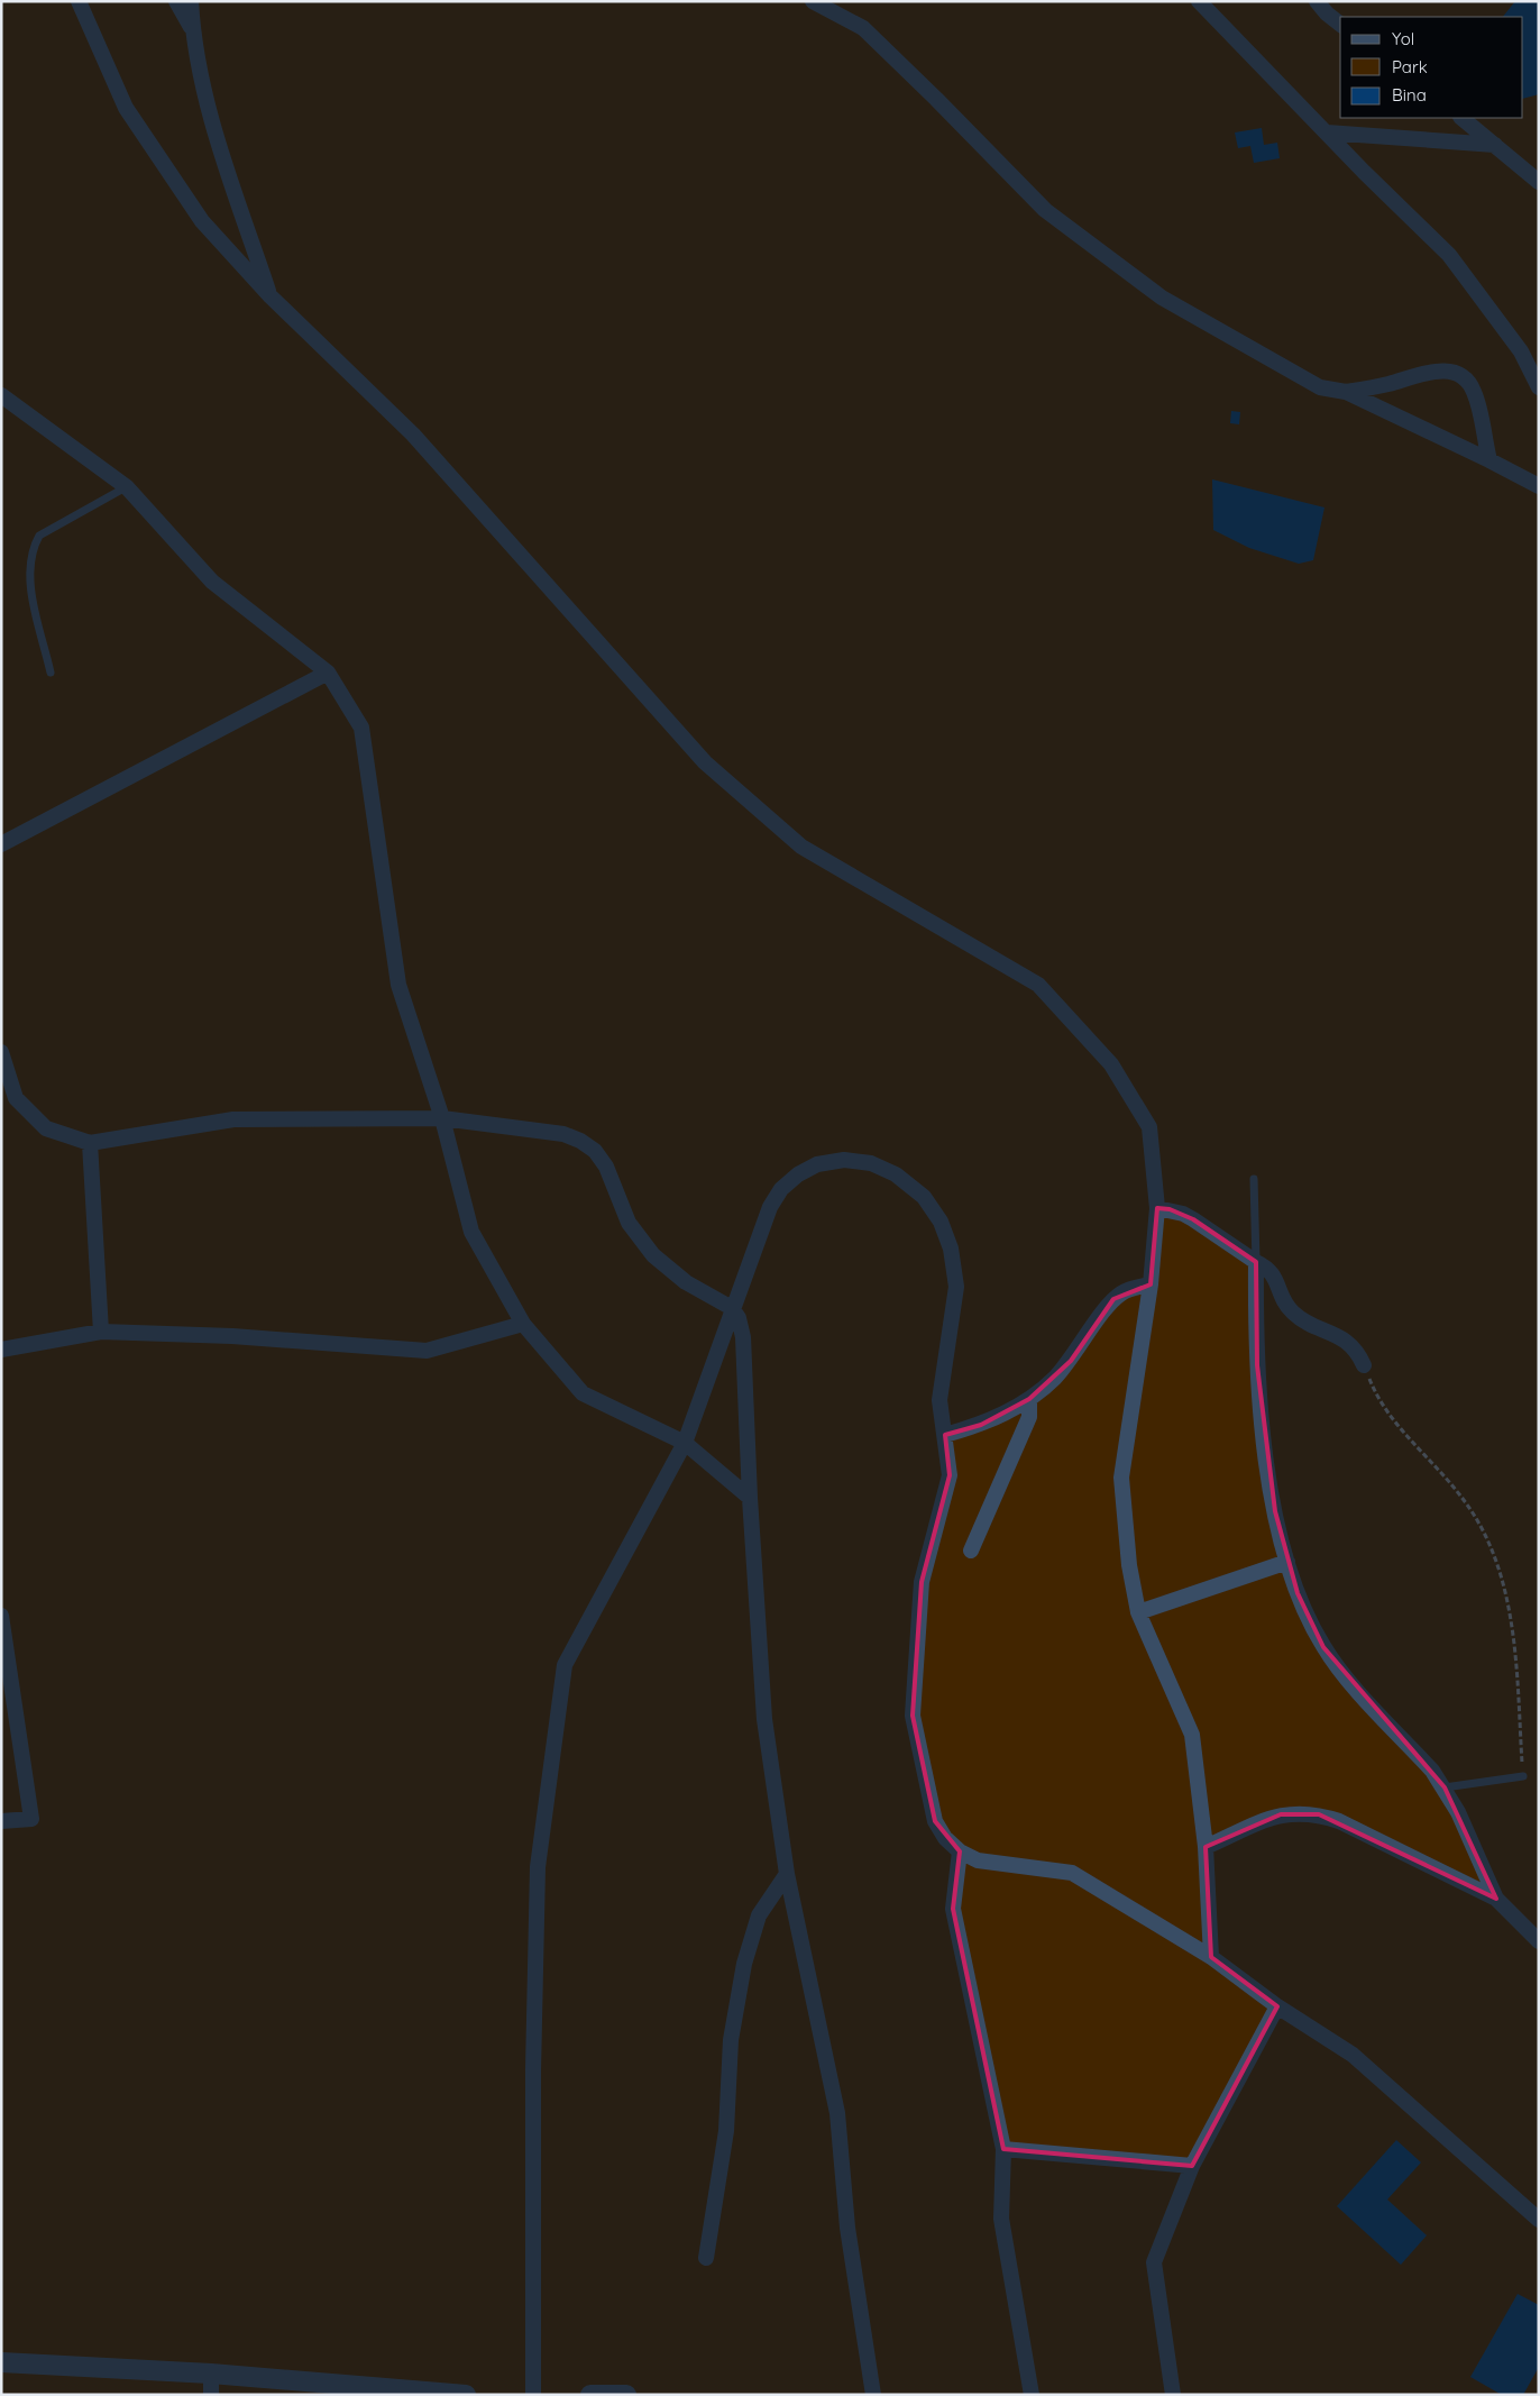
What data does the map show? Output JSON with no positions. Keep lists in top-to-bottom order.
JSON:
{
  "legend": ["Yol", "Park", "Bina"]
}
